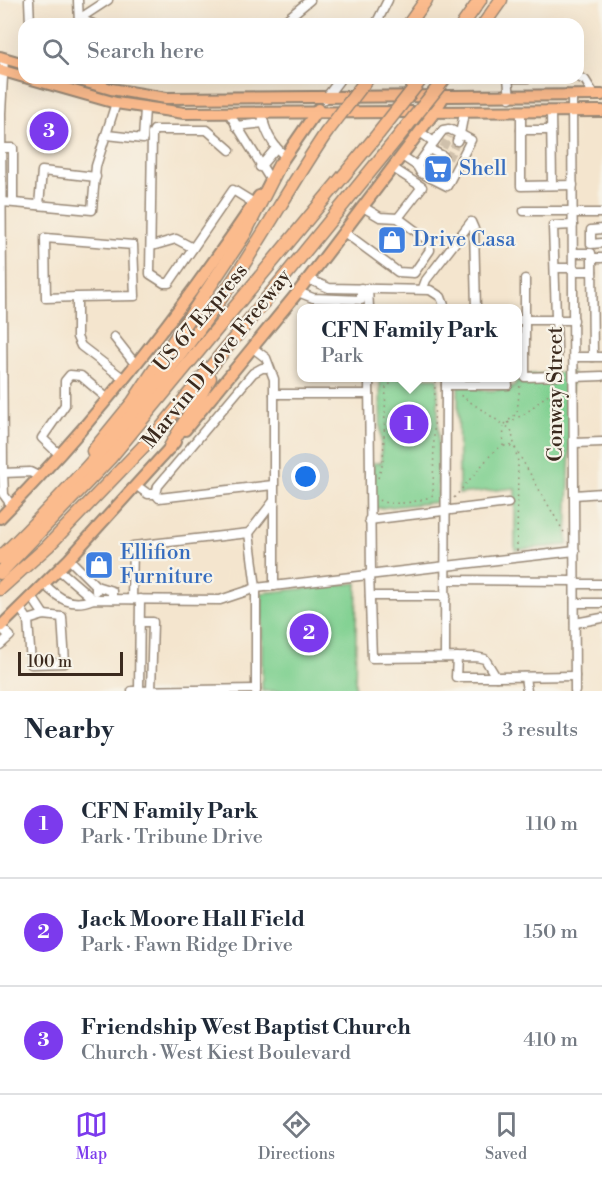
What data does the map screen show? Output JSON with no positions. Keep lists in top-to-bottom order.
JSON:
{
  "streets": {
    "highway": ["US 67 Express", "Marvin D Love Freeway"],
    "street": ["Conway Street"]
  },
  "places": {
    "supermarket": ["Shell"],
    "shop": ["Drive Casa", "Ellifion Furniture"]
  },
  "scale_bar": "100 m",
  "page": {
    "search": "Search here",
    "pins": ["3", "1", "2"],
    "popup": ["CFN Family Park", "Park"],
    "scale": "100 m",
    "heading": ["Nearby", "3 results"],
    "list": [
      {
        "mark": "1",
        "name": "CFN Family Park",
        "note": "Park · Tribune Drive",
        "value": "110 m"
      },
      {
        "mark": "2",
        "name": "Jack Moore Hall Field",
        "note": "Park · Fawn Ridge Drive",
        "value": "150 m"
      },
      {
        "mark": "3",
        "name": "Friendship West Baptist Church",
        "note": "Church · West Kiest Boulevard",
        "value": "410 m"
      }
    ],
    "nav": ["Map", "Directions", "Saved"]
  }
}
